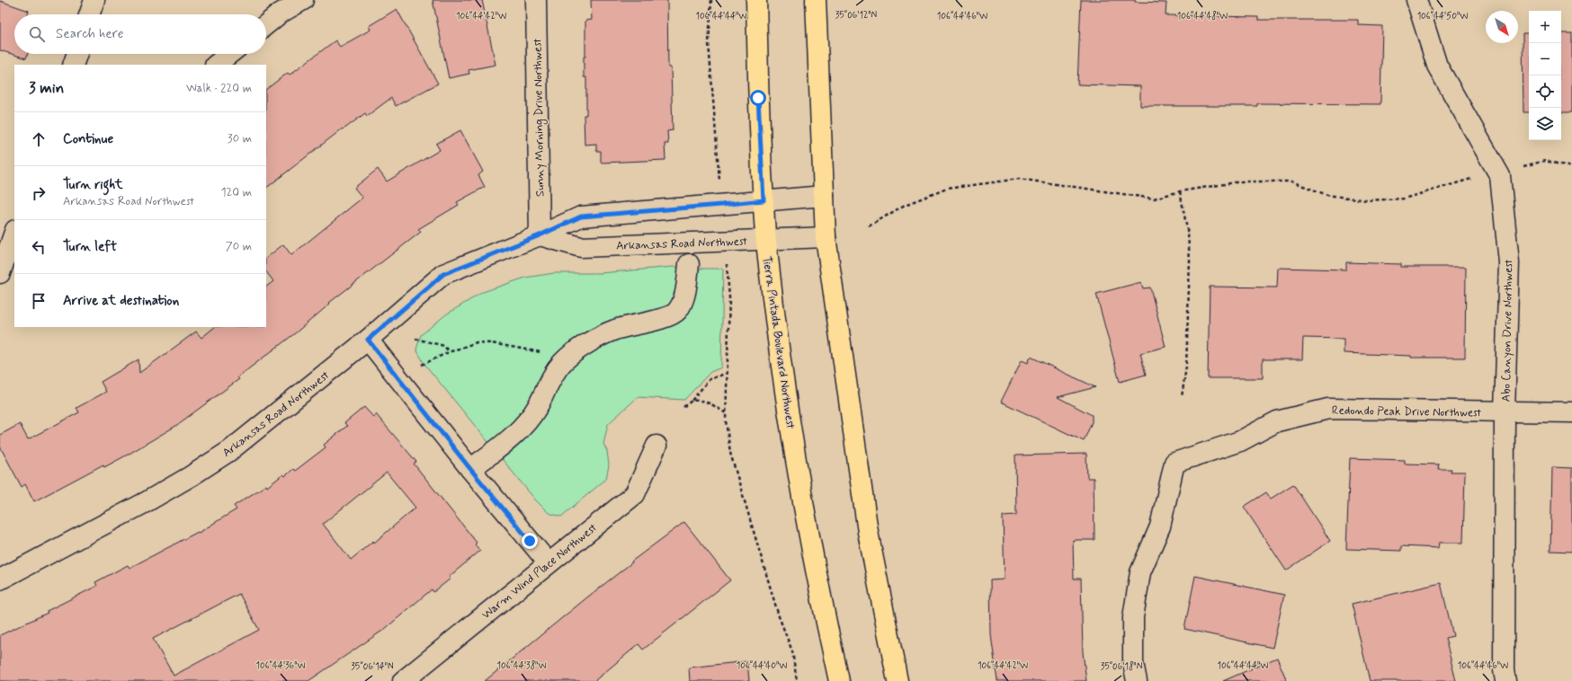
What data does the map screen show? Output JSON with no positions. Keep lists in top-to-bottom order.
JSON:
{
  "streets": {
    "main road": ["Tierra Pintada Boulevard Northwest"],
    "street": [
      "Sunny Morning Drive Northwest",
      "Arkansas Road Northwest",
      "Abo Canyon Drive Northwest",
      "Redondo Peak Drive Northwest",
      "Warm Wind Place Northwest"
    ]
  },
  "crossings": [
    ["Sunny Morning Drive Northwest", "Arkansas Road Northwest"],
    ["Arkansas Road Northwest", "Tierra Pintada Boulevard Northwest"],
    ["Abo Canyon Drive Northwest", "Redondo Peak Drive Northwest"]
  ],
  "north": "bottom right",
  "page": {
    "map_buttons": ["+", "−"],
    "search": "Search here",
    "heading": ["3 min", "Walk · 220 m"],
    "list": [
      ["Continue", "30 m"],
      ["Turn right", "Arkansas Road Northwest", "120 m"],
      ["Turn left", "70 m"],
      "Arrive at destination"
    ]
  },
  "coordinates": [
    "35°06'12\"N",
    "106°44'42\"W",
    "106°44'44\"W",
    "106°44'46\"W",
    "106°44'48\"W",
    "106°44'50\"W",
    "106°44'36\"W",
    "106°44'38\"W",
    "106°44'40\"W",
    "35°06'14\"N",
    "35°06'18\"N"
  ]
}
